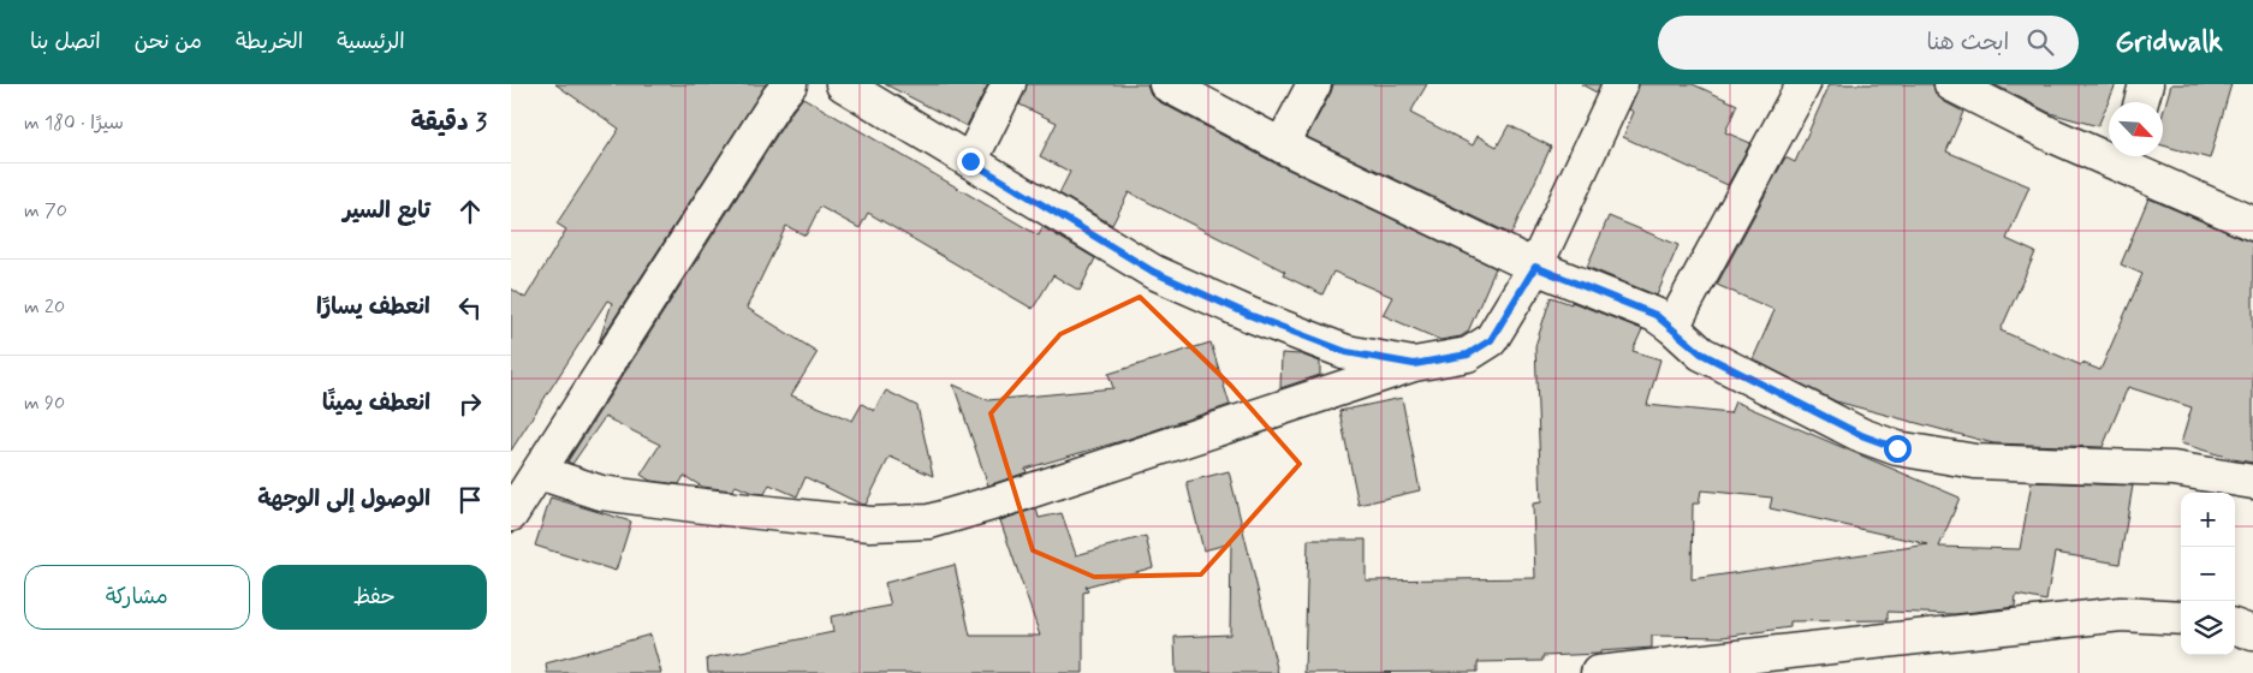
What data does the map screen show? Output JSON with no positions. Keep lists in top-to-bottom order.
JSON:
{
  "north": "bottom right",
  "page": {
    "header": "Gridwalk",
    "search": "ابحث هنا",
    "nav": [
      "الرئيسية",
      "الخريطة",
      "من نحن",
      "اتصل بنا"
    ],
    "heading": ["3 دقيقة", "سيرًا · 180 m"],
    "list": [
      ["تابع السير", "70 m"],
      ["انعطف يسارًا", "20 m"],
      ["انعطف يمينًا", "90 m"],
      "الوصول إلى الوجهة"
    ],
    "map_buttons": ["+", "−"],
    "buttons": ["حفظ", "مشاركة"]
  }
}
